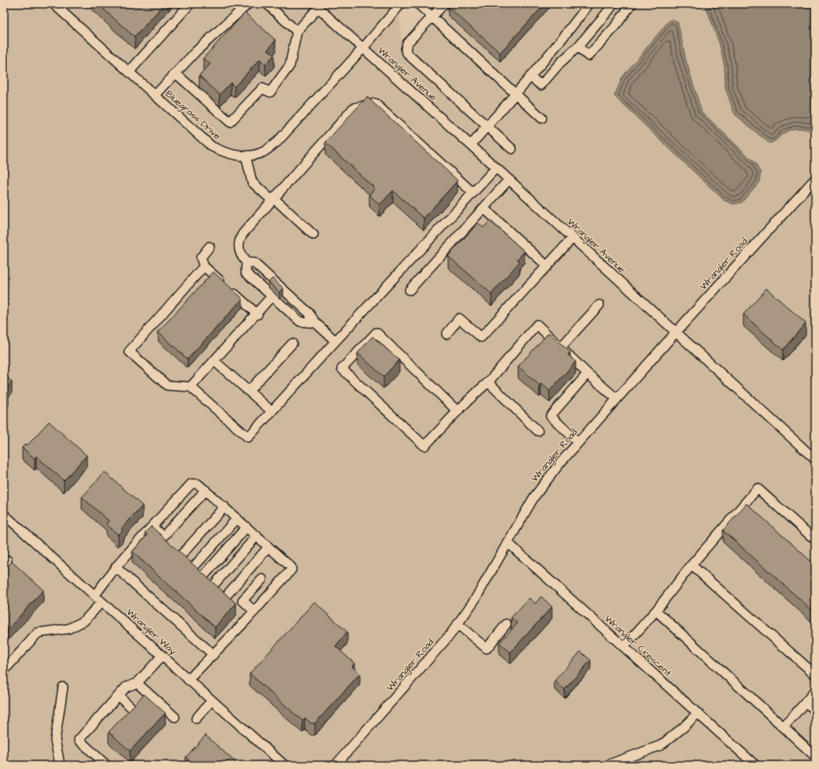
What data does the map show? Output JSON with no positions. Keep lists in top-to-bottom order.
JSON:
{
  "streets": {
    "street": [
      "Wrangler Avenue",
      "Bluegrass Drive",
      "Wrangler Road",
      "Wrangler Way",
      "Wrangler Crescent"
    ]
  },
  "crossings": [
    ["Wrangler Avenue", "Bluegrass Drive"],
    ["Wrangler Avenue", "Wrangler Road"],
    ["Wrangler Road", "Wrangler Crescent"]
  ]
}
